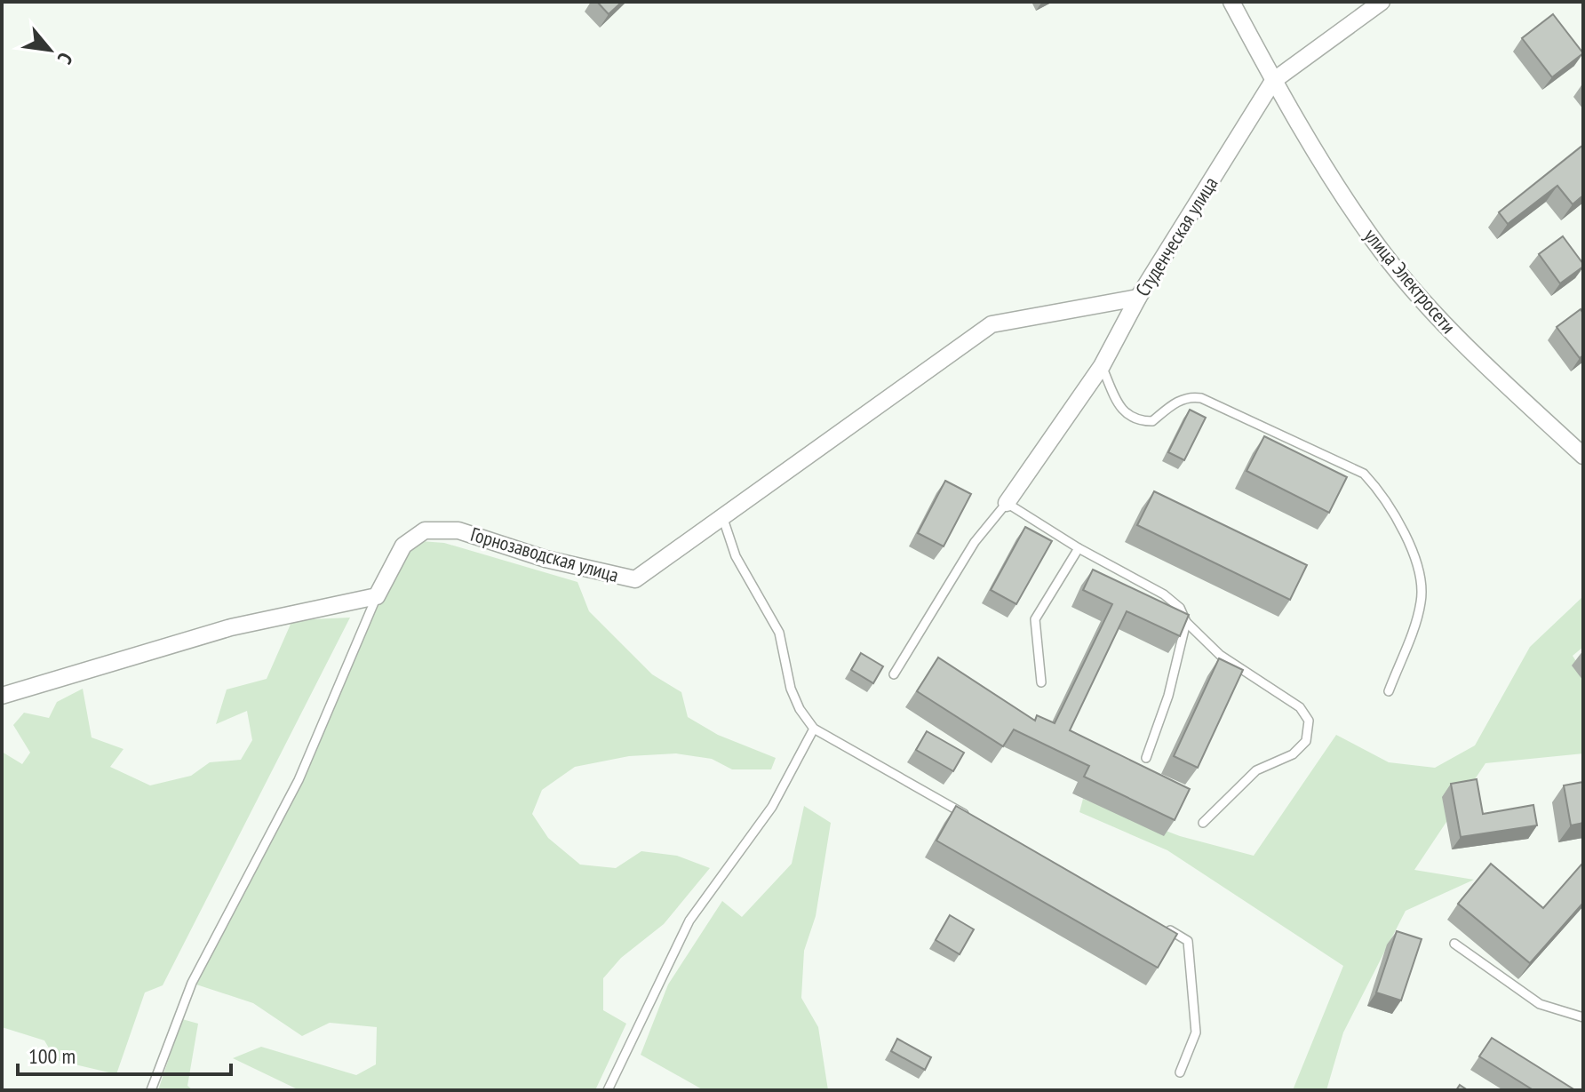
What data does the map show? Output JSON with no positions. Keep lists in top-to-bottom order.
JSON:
{
  "streets": {
    "street": ["Студенческая улица", "улица Электросети", "Горнозаводская улица"]
  },
  "crossings": [
    ["Студенческая улица", "улица Электросети"],
    ["Студенческая улица", "Горнозаводская улица"]
  ],
  "scale_bar": "100 m",
  "north": "bottom right"
}
